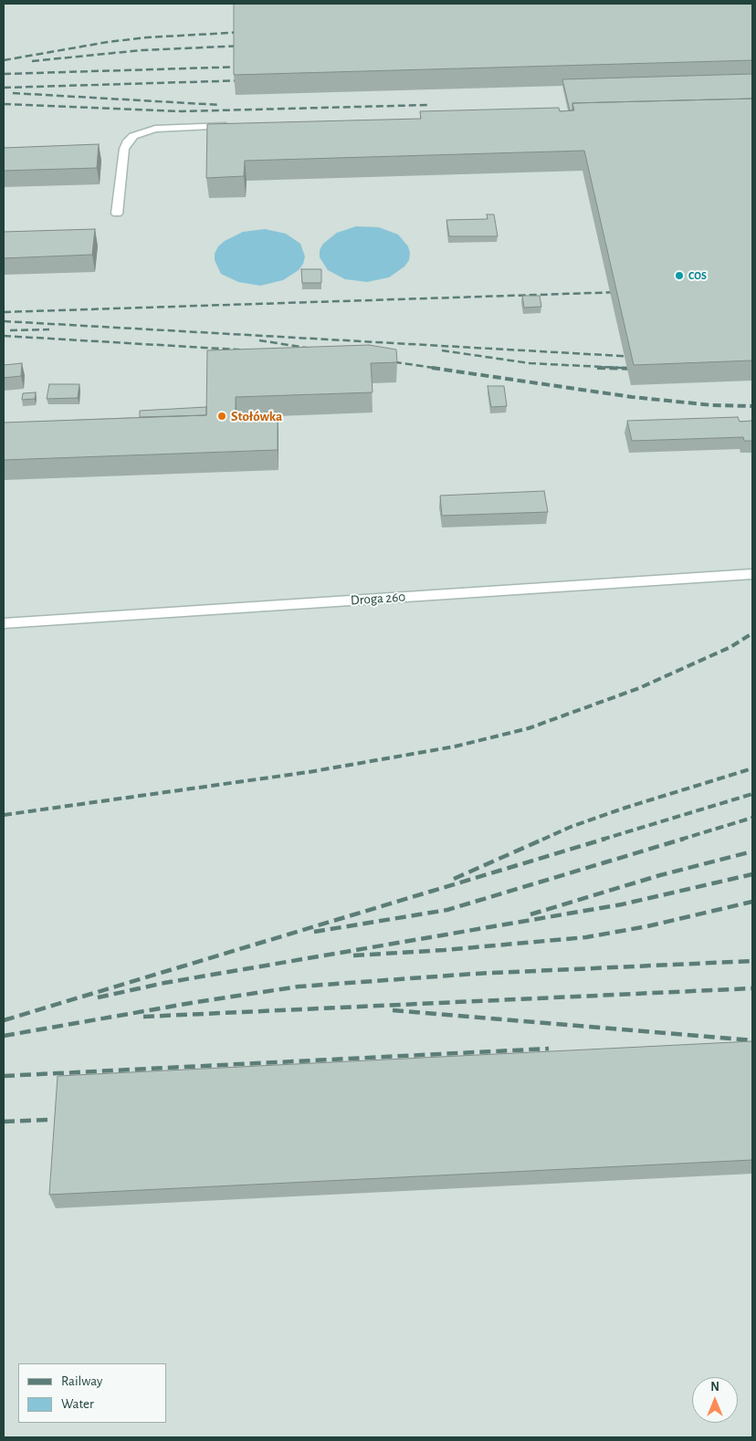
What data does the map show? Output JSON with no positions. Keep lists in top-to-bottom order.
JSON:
{
  "streets": {
    "lane": ["Droga 260"]
  },
  "places": ["COS", "Stołówka"],
  "legend": ["Railway", "Water"],
  "north": "top"
}
